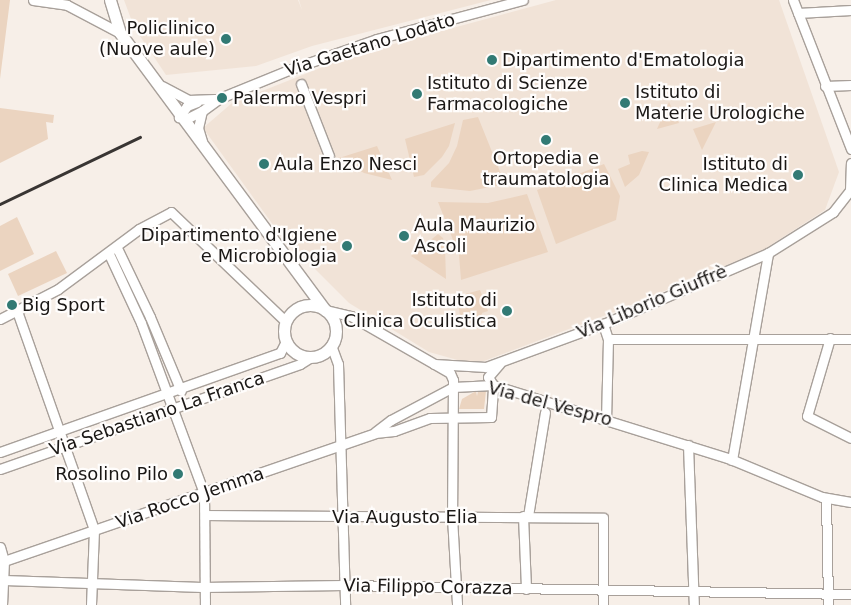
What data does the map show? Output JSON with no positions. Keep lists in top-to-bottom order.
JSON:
{
  "streets": {
    "street": [
      "Via Gaetano Lodato",
      "Via Liborio Giuffrè",
      "Via del Vespro",
      "Via Sebastiano La Franca",
      "Via Rocco Jemma",
      "Via Augusto Elia",
      "Via Filippo Corazza"
    ]
  },
  "crossings": [
    ["Via del Vespro", "Via Rocco Jemma"],
    ["Via Augusto Elia", "Via Filippo Corazza"]
  ],
  "places": [
    "Policlinico (Nuove aule)",
    "Dipartimento d'Ematologia",
    "Istituto di Scienze Farmacologiche",
    "Palermo Vespri",
    "Istituto di Materie Urologiche",
    "Ortopedia e traumatologia",
    "Aula Enzo Nesci",
    "Istituto di Clinica Medica",
    "Aula Maurizio Ascoli",
    "Dipartimento d'Igiene e Microbiologia",
    "Big Sport",
    "Istituto di Clinica Oculistica",
    "Rosolino Pilo"
  ]
}
